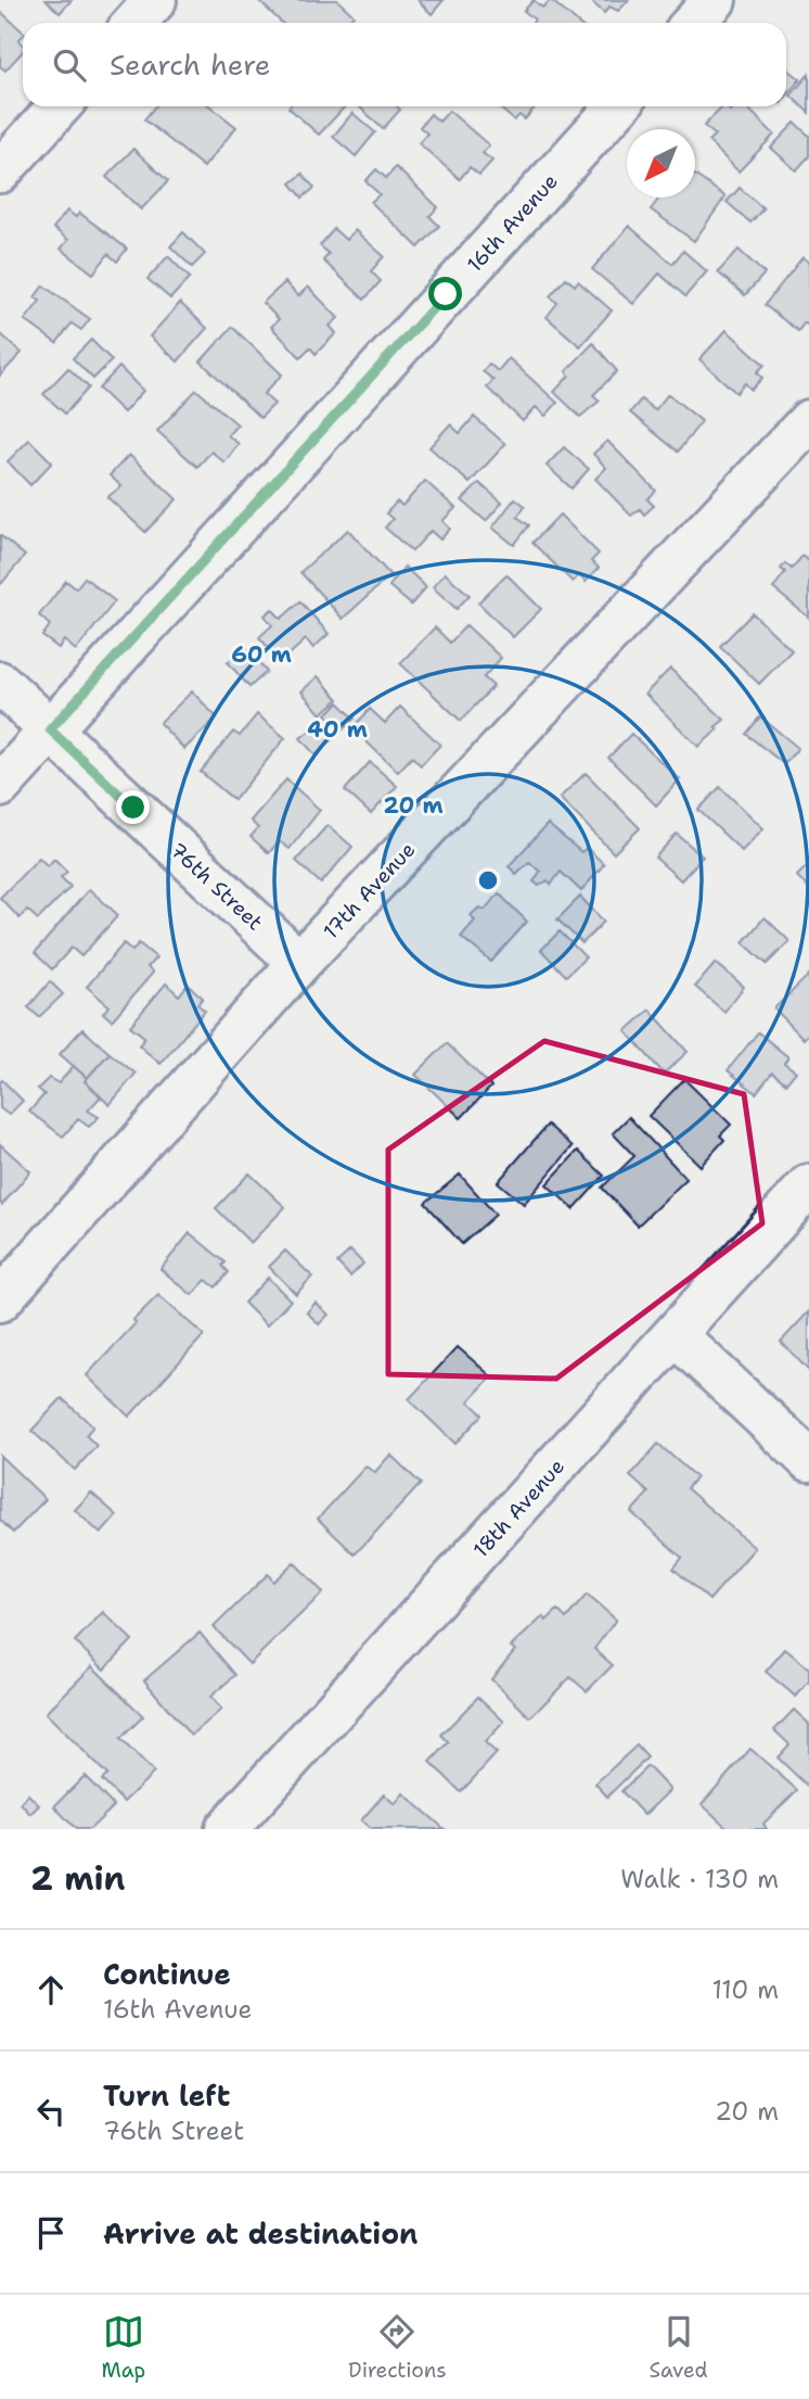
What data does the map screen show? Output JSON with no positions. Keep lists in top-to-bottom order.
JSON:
{
  "streets": {
    "street": [
      "16th Avenue",
      "76th Street",
      "17th Avenue",
      "18th Avenue"
    ]
  },
  "crossings": [
    ["16th Avenue", "76th Street"],
    ["76th Street", "17th Avenue"]
  ],
  "north": "bottom left",
  "page": {
    "search": "Search here",
    "heading": ["2 min", "Walk · 130 m"],
    "list": [
      ["Continue", "16th Avenue", "110 m"],
      ["Turn left", "76th Street", "20 m"],
      "Arrive at destination"
    ],
    "nav": ["Map", "Directions", "Saved"]
  },
  "rings": ["60 m", "40 m", "20 m"]
}
